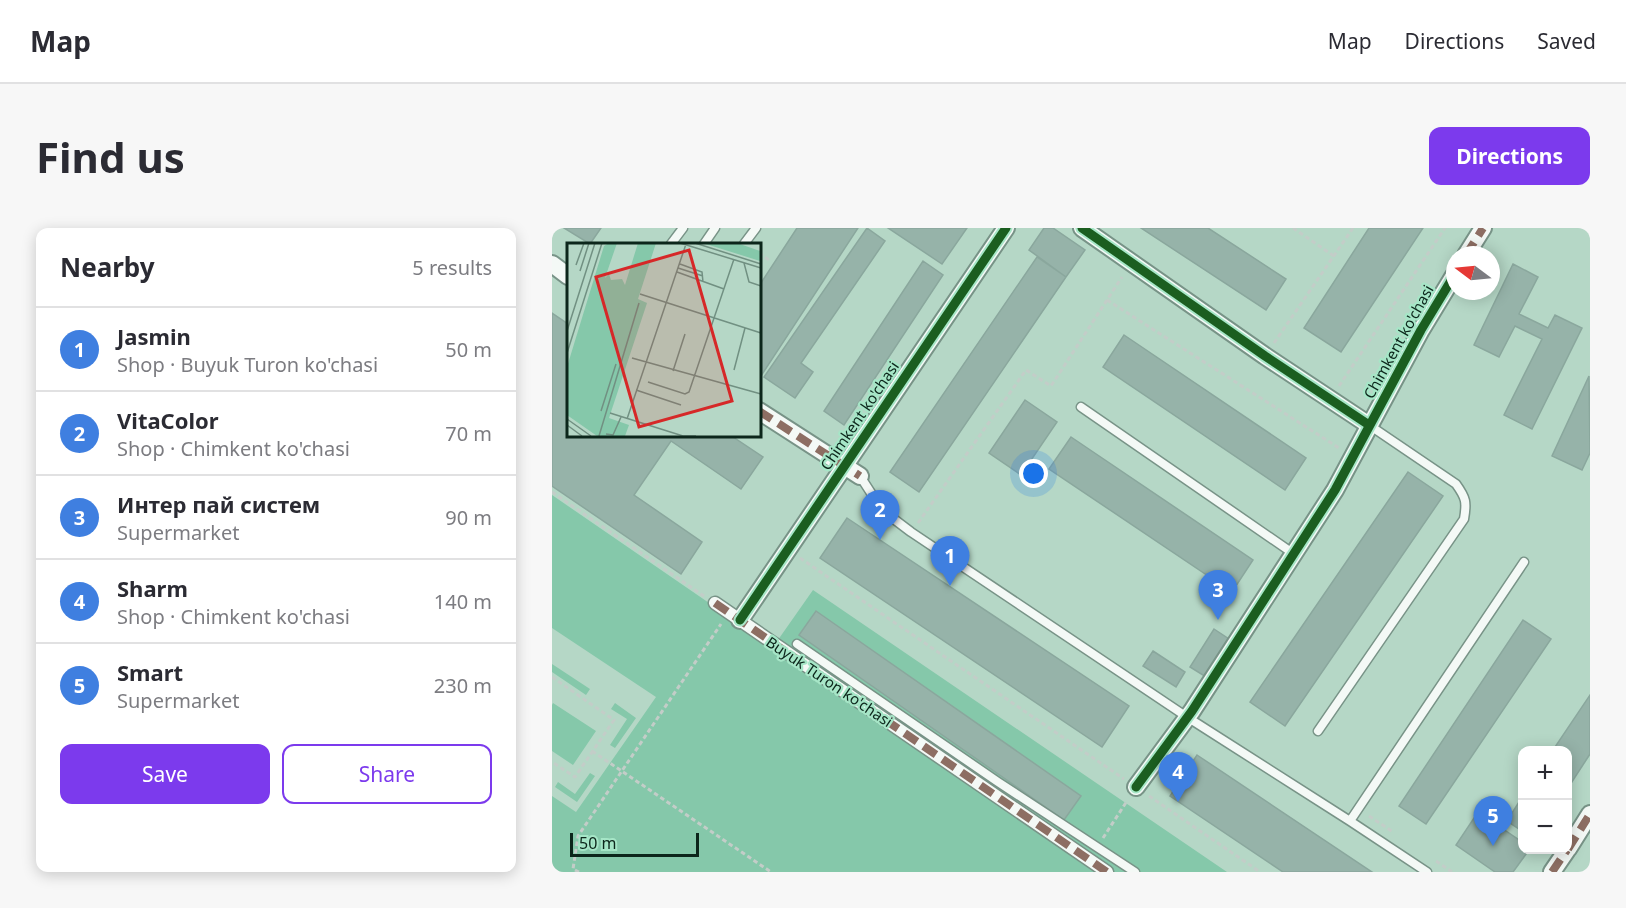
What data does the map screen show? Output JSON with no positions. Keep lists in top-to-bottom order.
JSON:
{
  "streets": {
    "street": ["Chimkent ko'chasi", "Buyuk Turon ko'chasi"]
  },
  "crossings": [
    ["Chimkent ko'chasi", "Buyuk Turon ko'chasi"]
  ],
  "scale_bar": "50 m",
  "north": "left",
  "page": {
    "header": "Map",
    "nav": ["Map", "Directions", "Saved"],
    "buttons": [
      "Directions",
      ["Save", "Share"]
    ],
    "title": "Find us",
    "heading": ["Nearby", "5 results"],
    "list": [
      {
        "mark": "1",
        "name": "Jasmin",
        "note": "Shop · Buyuk Turon ko'chasi",
        "value": "50 m"
      },
      {
        "mark": "2",
        "name": "VitaColor",
        "note": "Shop · Chimkent ko'chasi",
        "value": "70 m"
      },
      {
        "mark": "3",
        "name": "Интер пай систем",
        "note": "Supermarket",
        "value": "90 m"
      },
      {
        "mark": "4",
        "name": "Sharm",
        "note": "Shop · Chimkent ko'chasi",
        "value": "140 m"
      },
      {
        "mark": "5",
        "name": "Smart",
        "note": "Supermarket",
        "value": "230 m"
      }
    ],
    "pins": [
      "2",
      "1",
      "3",
      "4",
      "5"
    ],
    "map_buttons": ["+", "−"],
    "scale": "50 m"
  }
}
